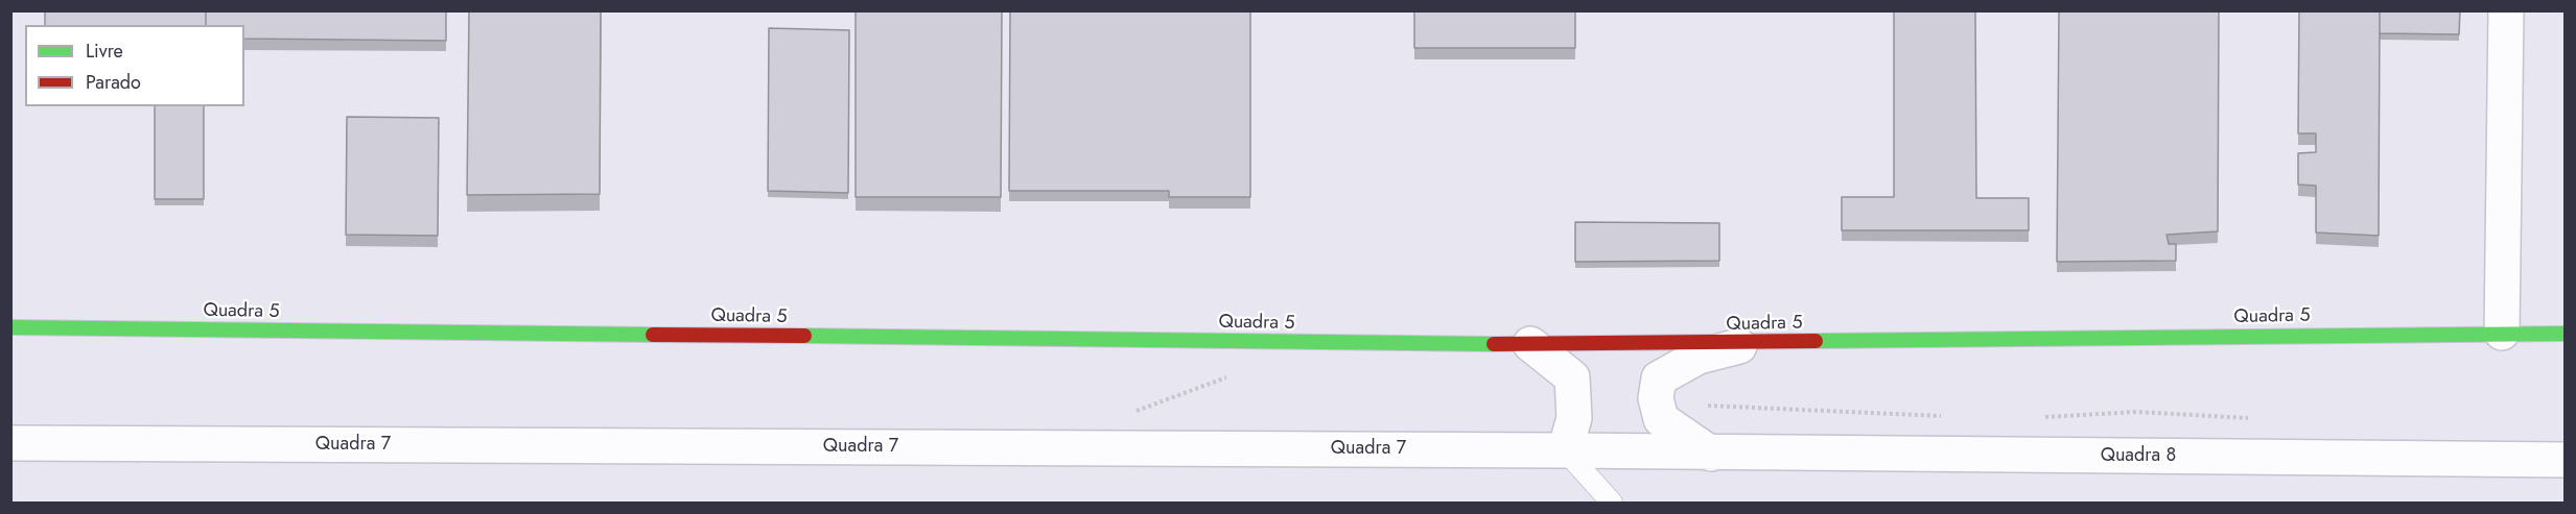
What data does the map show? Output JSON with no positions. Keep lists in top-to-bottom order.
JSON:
{
  "streets": {
    "street": ["Quadra 5", "Quadra 7", "Quadra 8"]
  },
  "crossings": [
    ["Quadra 7", "Quadra 8"]
  ],
  "legend": ["Livre", "Parado"]
}
